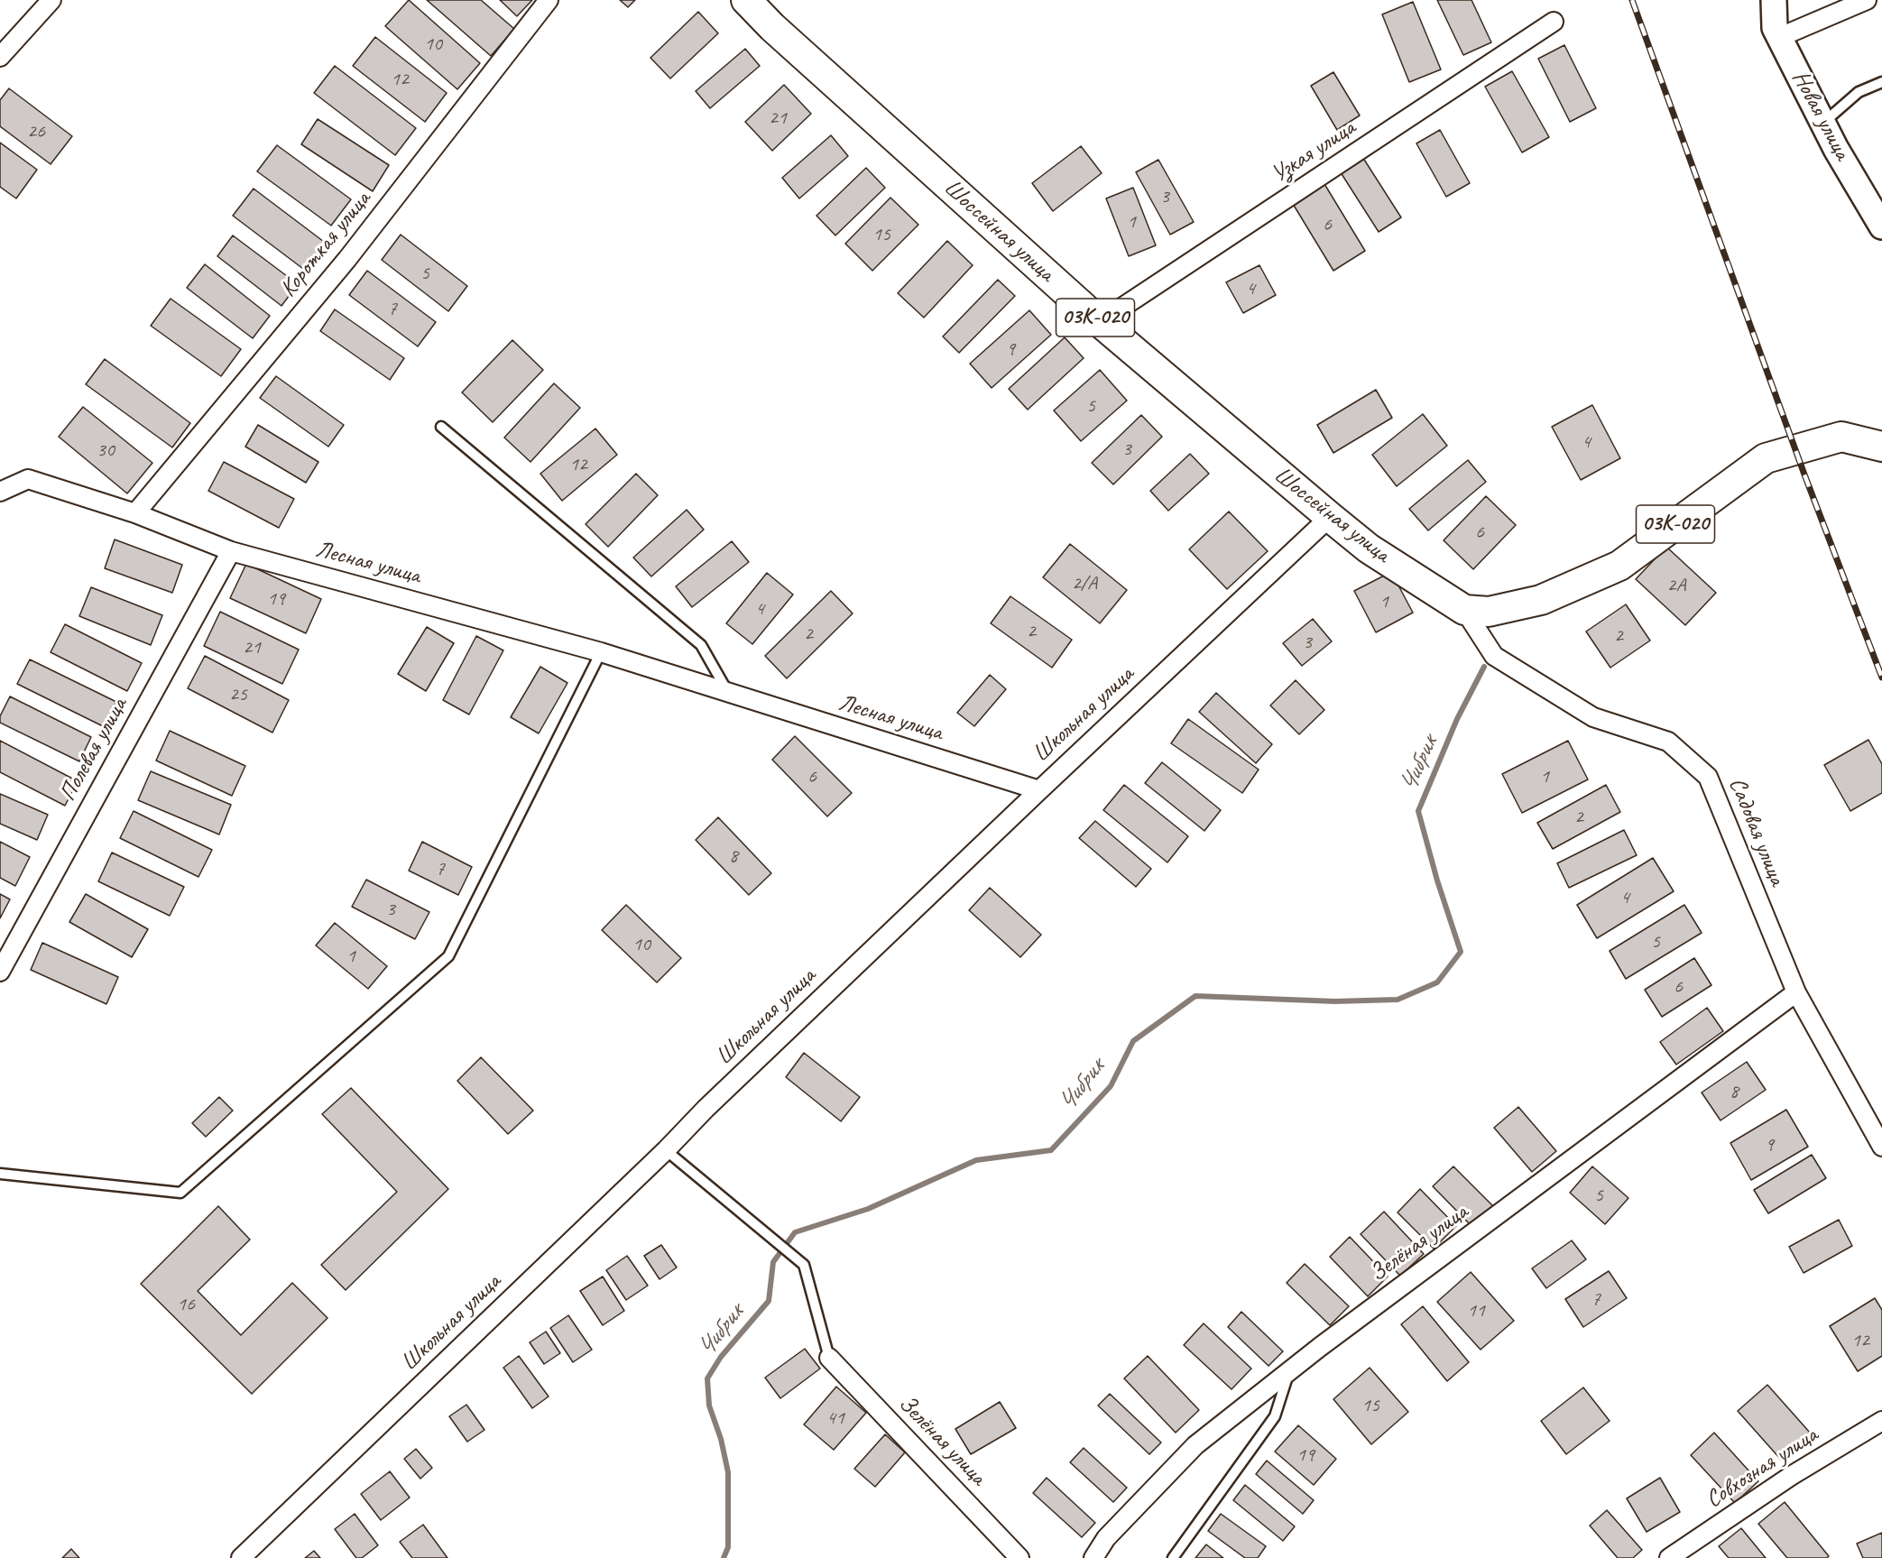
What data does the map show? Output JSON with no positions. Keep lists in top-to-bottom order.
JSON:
{
  "streets": {
    "main road": ["Шоссейная улица", "03К-020"],
    "street": [
      "Новая улица",
      "Узкая улица",
      "Короткая улица",
      "Лесная улица",
      "Школьная улица",
      "Полевая улица",
      "Садовая улица",
      "Зелёная улица",
      "Совхозная улица"
    ]
  },
  "crossings": [
    ["Узкая улица", "Шоссейная улица"],
    ["Шоссейная улица", "03К-020"],
    ["Шоссейная улица", "Школьная улица"],
    ["Шоссейная улица", "Садовая улица"],
    ["Короткая улица", "Лесная улица"],
    ["03К-020", "Садовая улица"],
    ["Лесная улица", "Школьная улица"],
    ["Лесная улица", "Полевая улица"],
    ["Садовая улица", "Зелёная улица"]
  ],
  "water": ["Чибрик"],
  "house_numbers": [
    "10",
    "12",
    "21",
    "26",
    "3",
    "1",
    "6",
    "15",
    "5",
    "4",
    "7",
    "9",
    "5",
    "4",
    "3",
    "30",
    "12",
    "6",
    "2/А",
    "2А",
    "19",
    "1",
    "4",
    "2",
    "2",
    "2",
    "3",
    "21",
    "25",
    "6",
    "1",
    "2",
    "8",
    "7",
    "4",
    "3",
    "5",
    "10",
    "1",
    "6",
    "8",
    "9",
    "5",
    "7",
    "16",
    "11",
    "12",
    "15",
    "41",
    "19"
  ]
}
